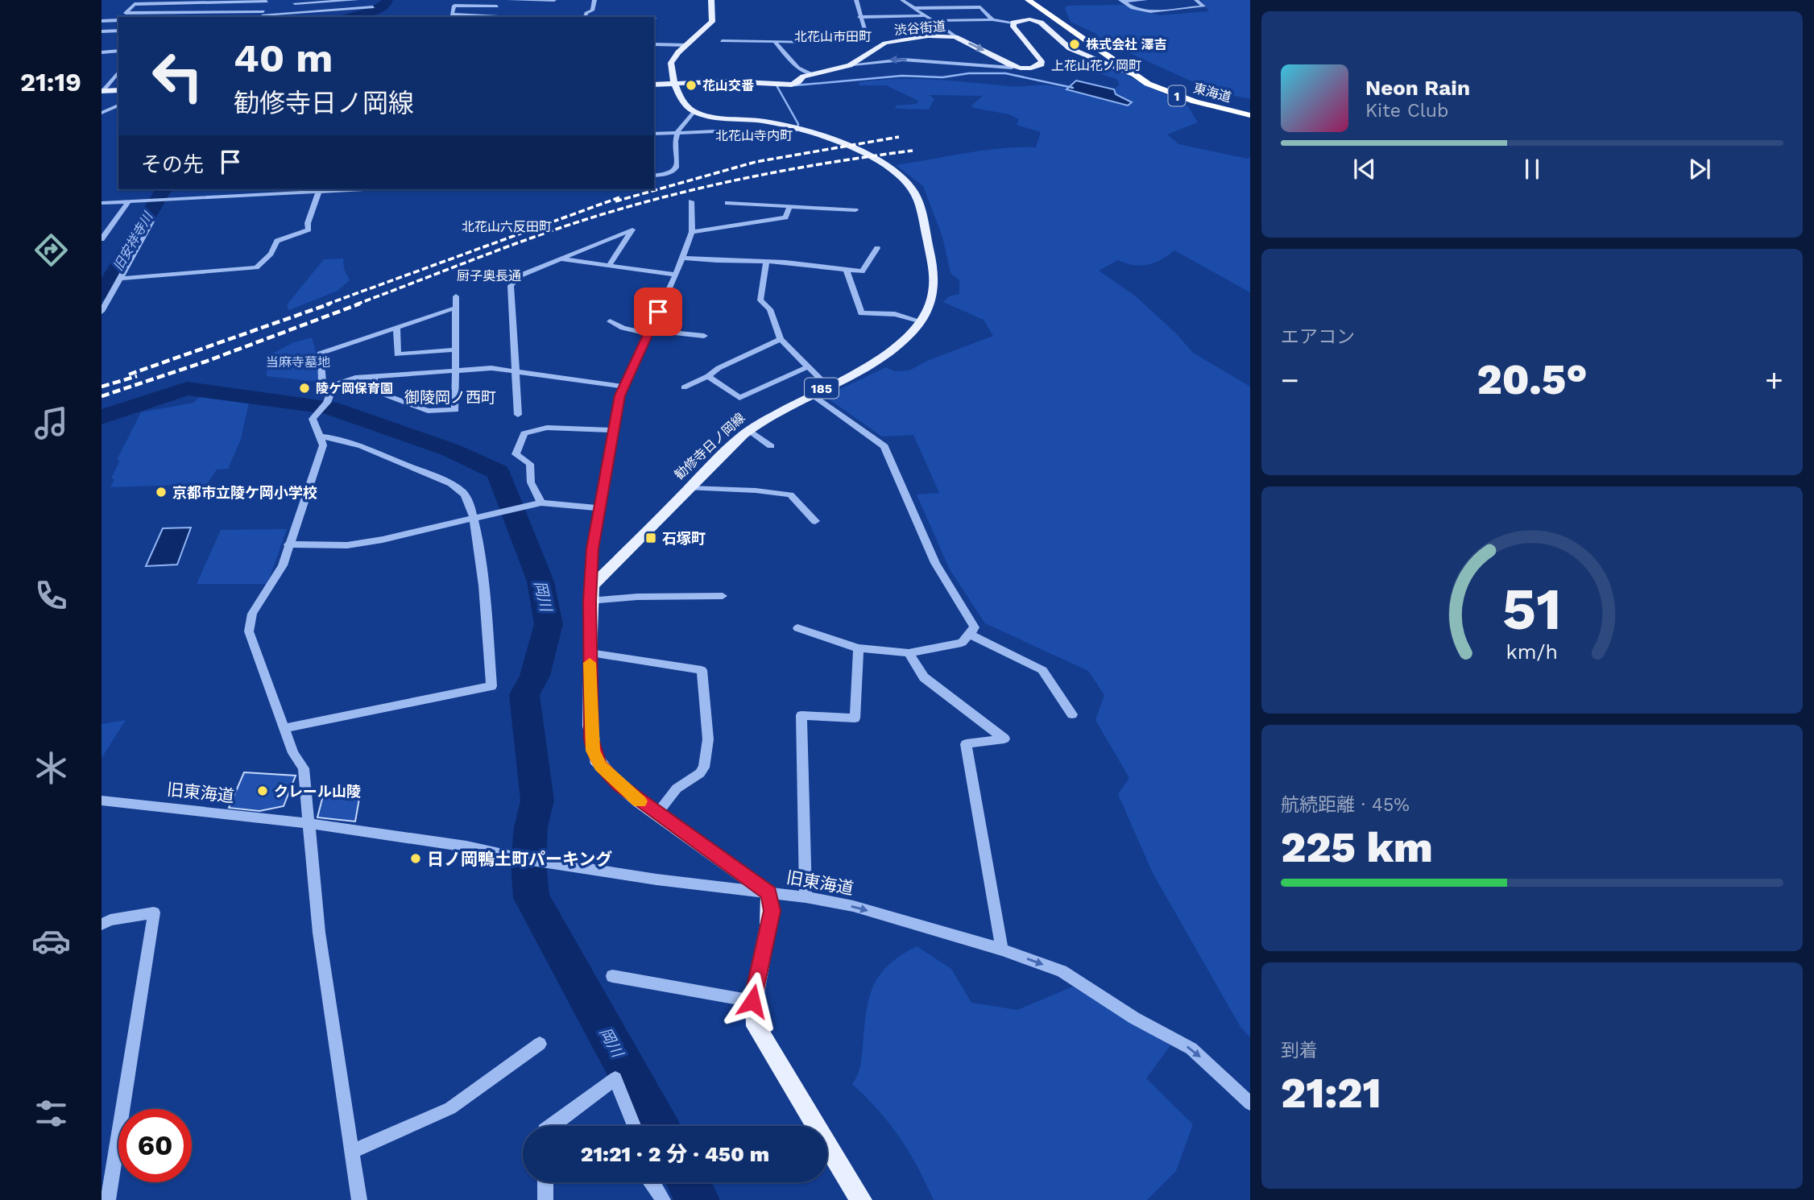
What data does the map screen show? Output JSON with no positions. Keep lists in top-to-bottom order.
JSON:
{
  "streets": {
    "highway": ["東海道", "1"],
    "main road": ["渋谷街道", "185", "勧修寺日ノ岡線"],
    "street": ["旧東海道"]
  },
  "one_way": ["旧東海道"],
  "districts": [
    "北花山市田町",
    "上花山花ノ岡町",
    "北花山寺内町",
    "北花山六反田町",
    "厨子奥長通",
    "御陵岡ノ西町"
  ],
  "water": ["旧安祥寺川", "岡川"],
  "parks": ["当麻寺墓地"],
  "places": {
    "other": [
      "株式会社 澤吉",
      "花山交番",
      "陵ケ岡保育園",
      "京都市立陵ケ岡小学校",
      "クレール山陵",
      "日ノ岡鴨土町パーキング"
    ],
    "transit": ["石塚町"]
  },
  "page": {
    "tabs": "21:19",
    "turn": ["40 m", "勧修寺日ノ岡線"],
    "song": ["Neon Rain", "Kite Club"],
    "then": "その先",
    "tile": [
      "エアコン",
      ["航続距離 · 45%", "225 km"],
      ["到着", "21:21"]
    ],
    "heat": ["−", "20.5°", "+"],
    "limit": "60",
    "trip": "21:21 · 2 分 · 450 m",
    "gauge": ["51", "km/h"]
  }
}
